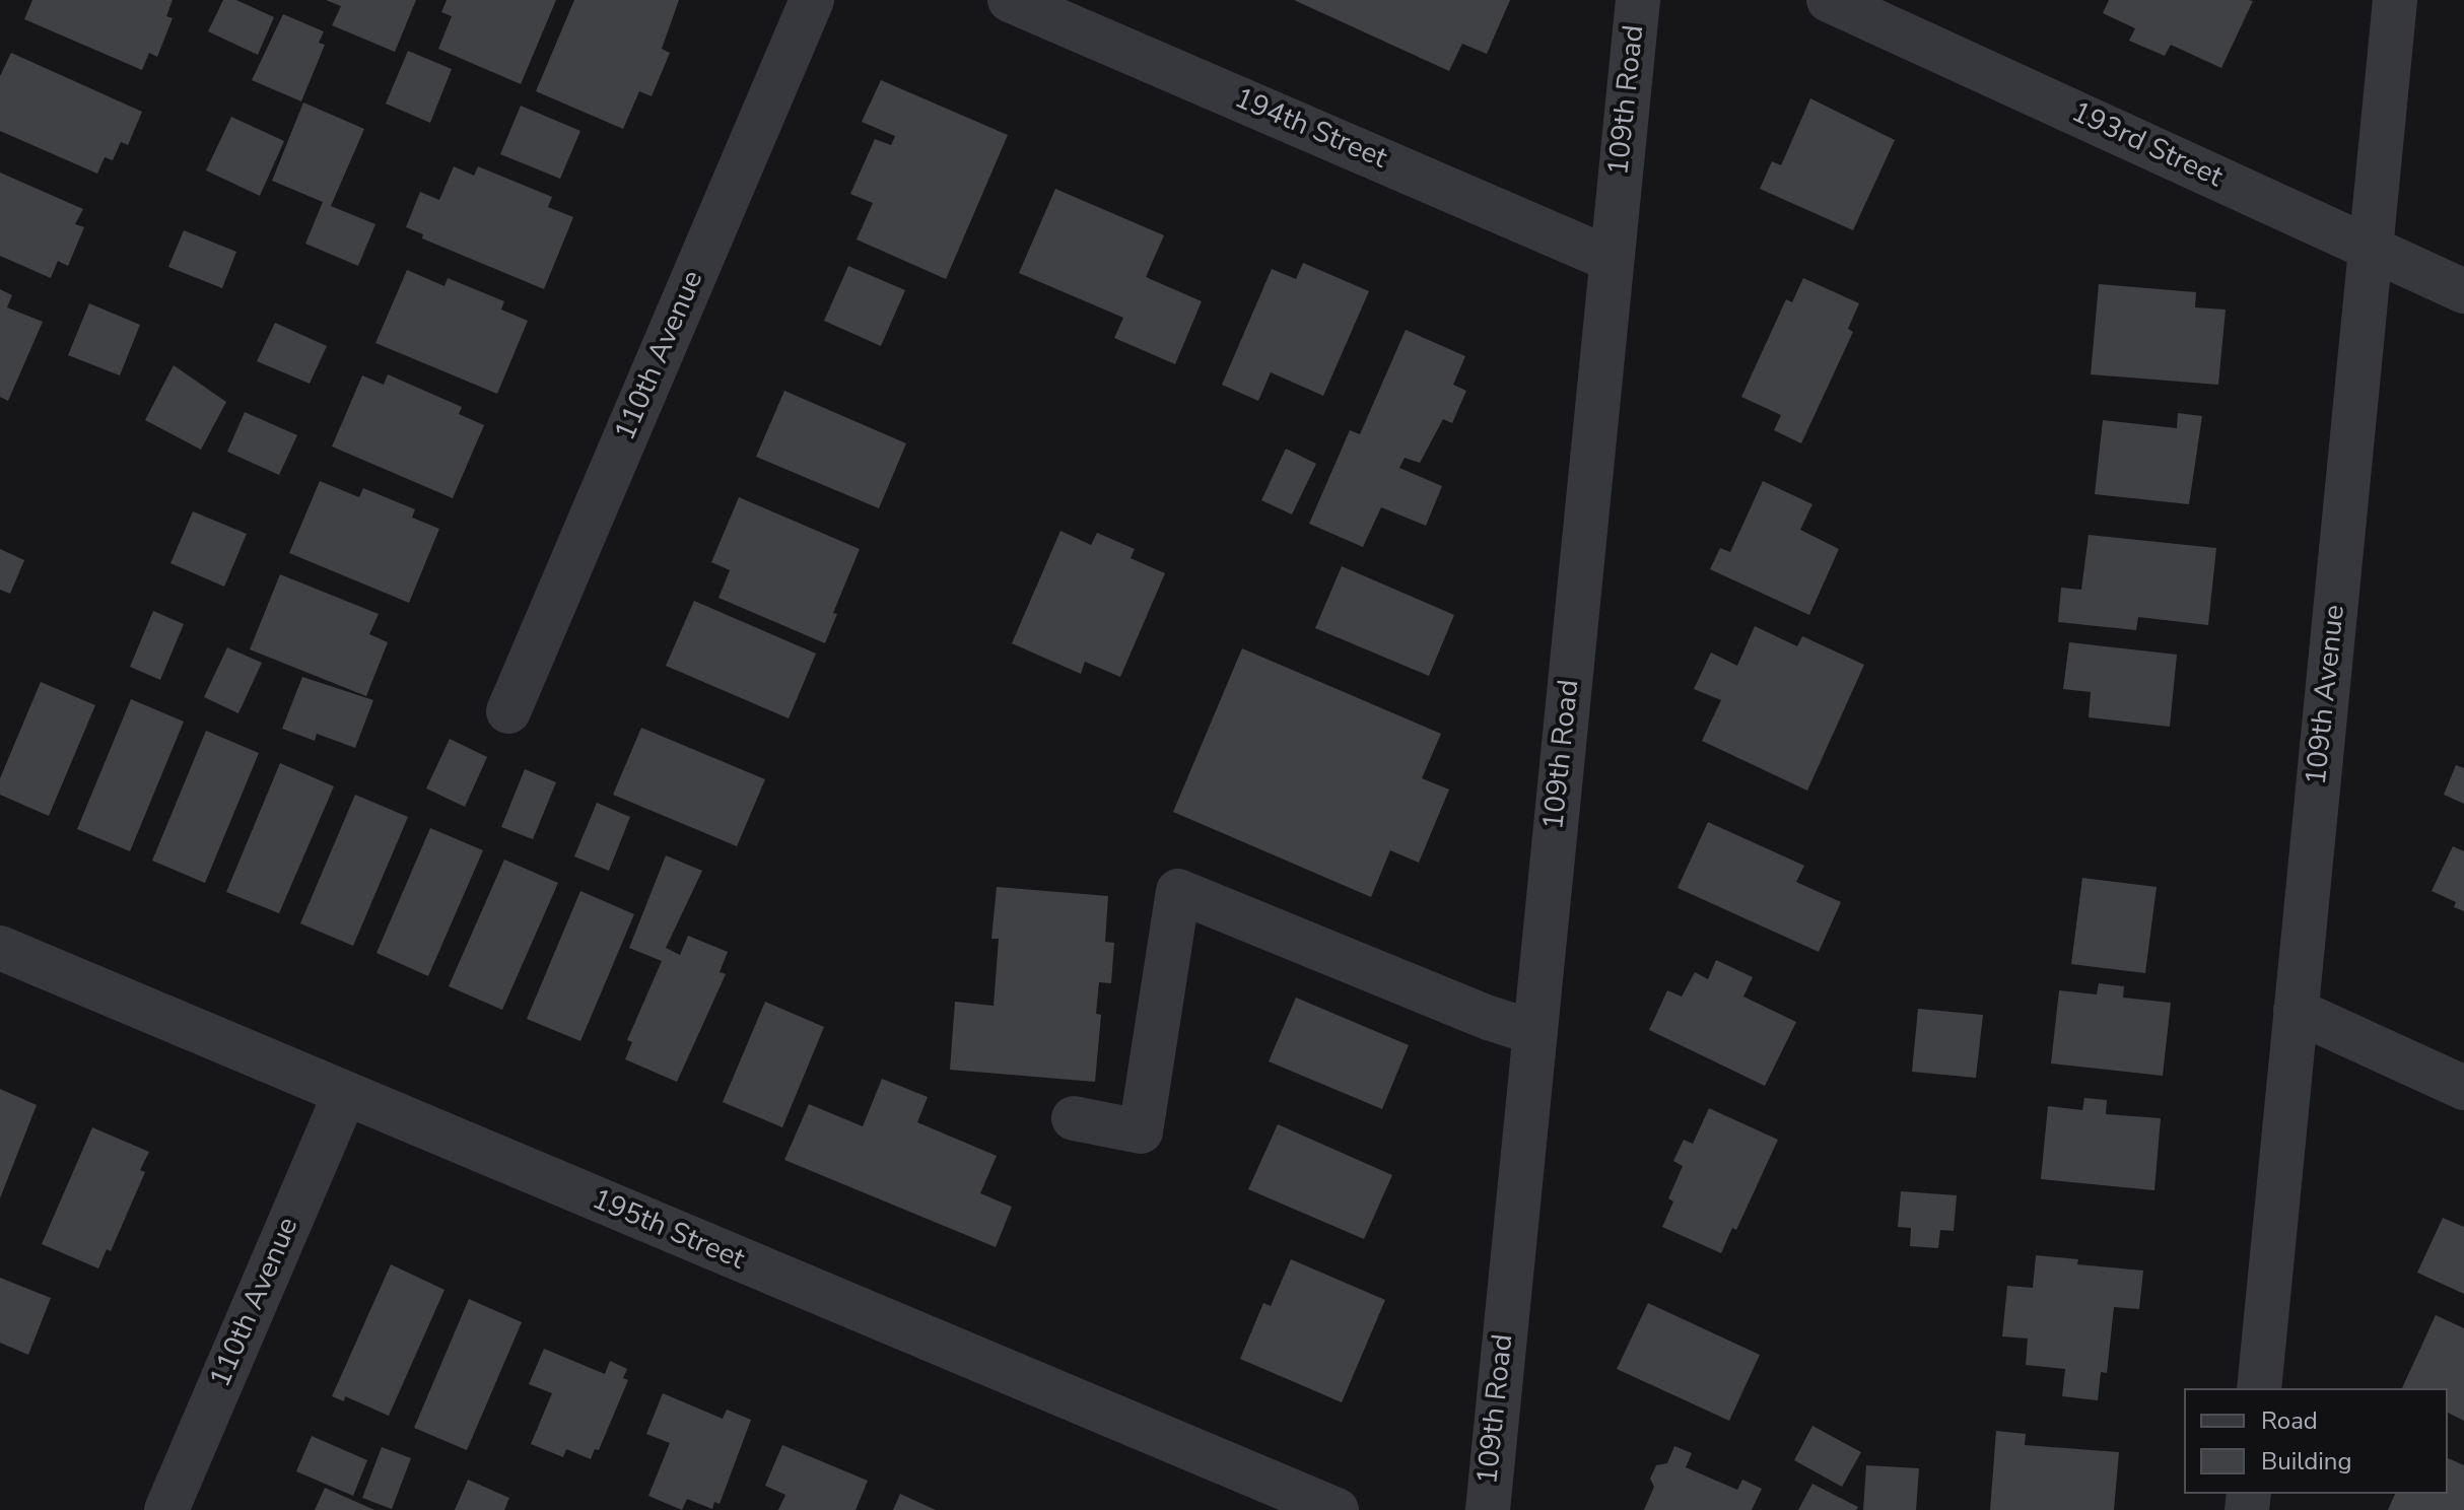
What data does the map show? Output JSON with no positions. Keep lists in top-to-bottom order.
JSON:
{
  "streets": {
    "street": [
      "109th Road",
      "194th Street",
      "193rd Street",
      "110th Avenue",
      "109th Avenue",
      "195th Street"
    ]
  },
  "crossings": [
    ["109th Road", "194th Street"],
    ["193rd Street", "109th Avenue"],
    ["110th Avenue", "195th Street"]
  ],
  "legend": ["Road", "Building"]
}
